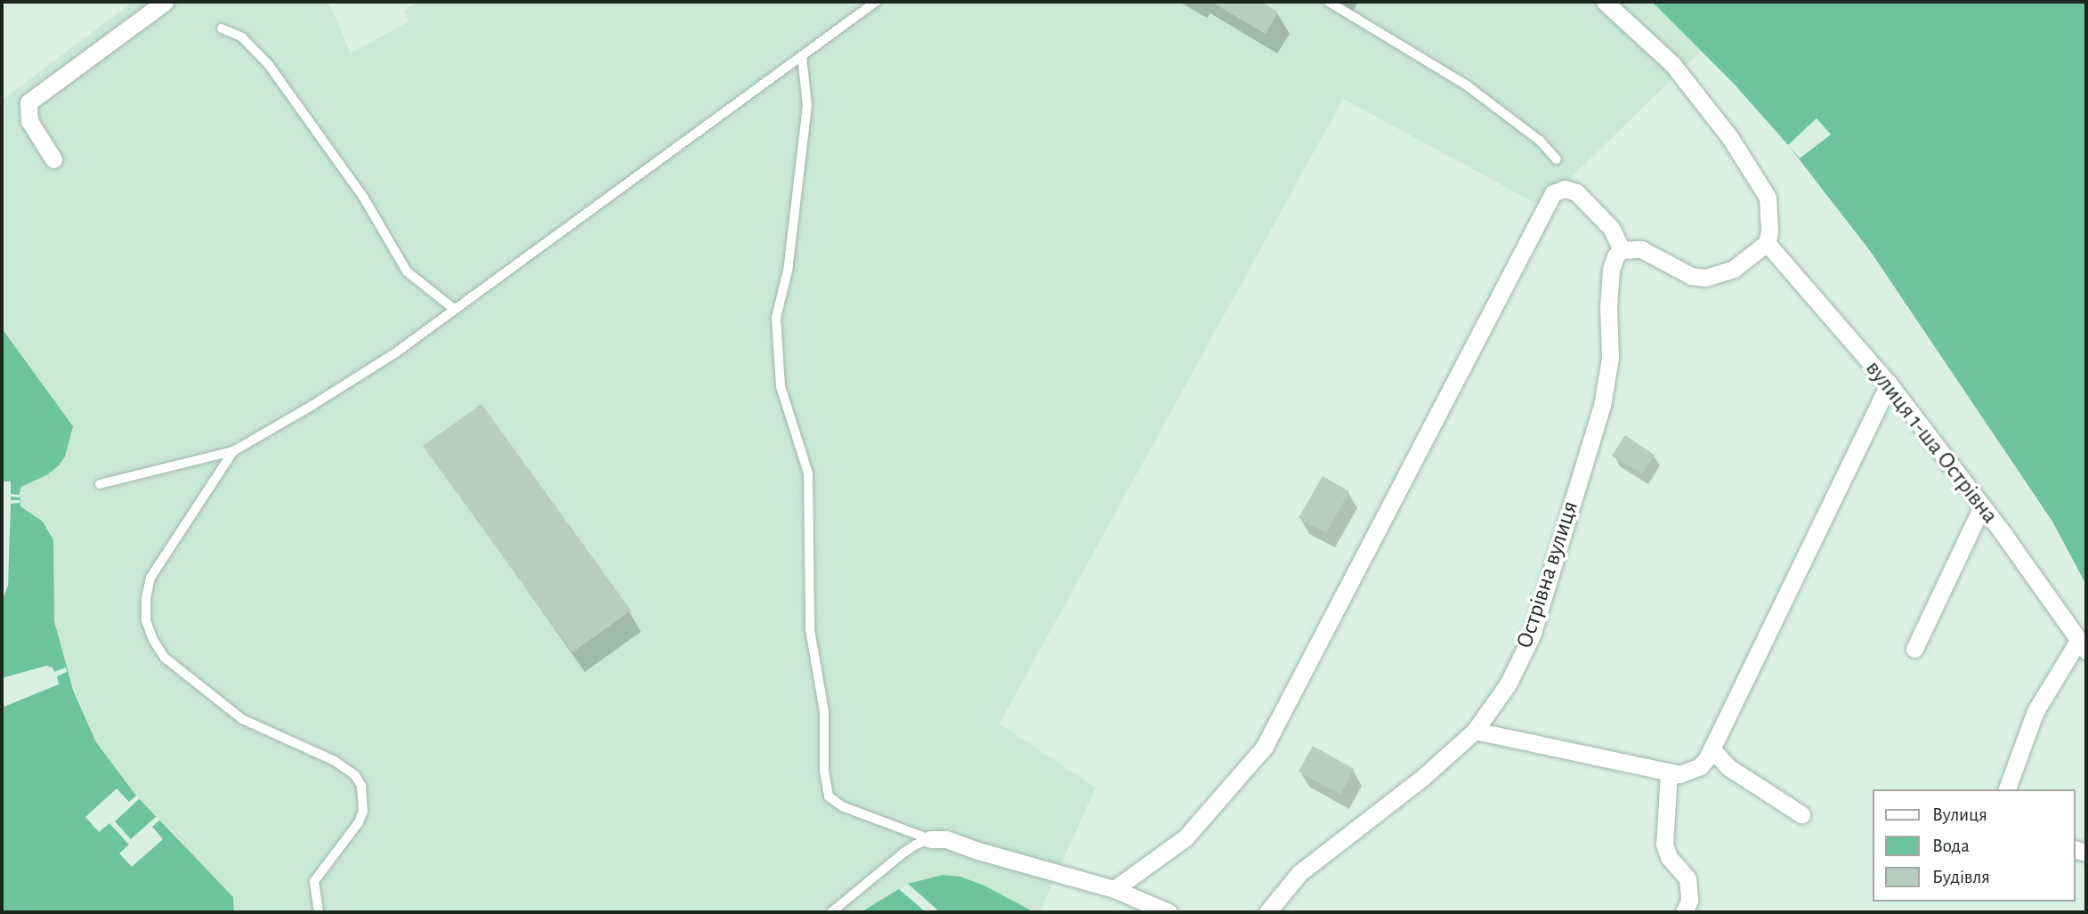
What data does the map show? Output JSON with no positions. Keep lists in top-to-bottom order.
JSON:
{
  "streets": {
    "street": ["вулиця 1-ша Острівна", "Острівна вулиця"]
  },
  "legend": ["Вулиця", "Вода", "Будівля"]
}
